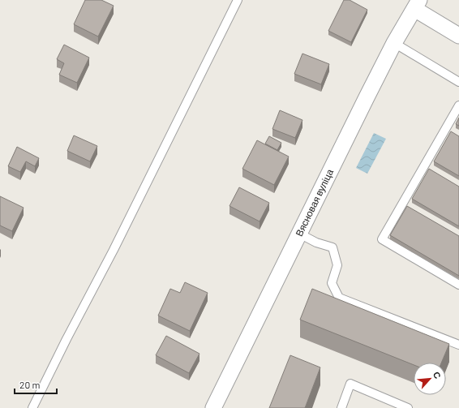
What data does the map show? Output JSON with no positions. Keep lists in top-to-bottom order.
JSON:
{
  "streets": {
    "street": ["Вясновая вуліца"]
  },
  "scale_bar": "20 m",
  "north": "top right"
}
